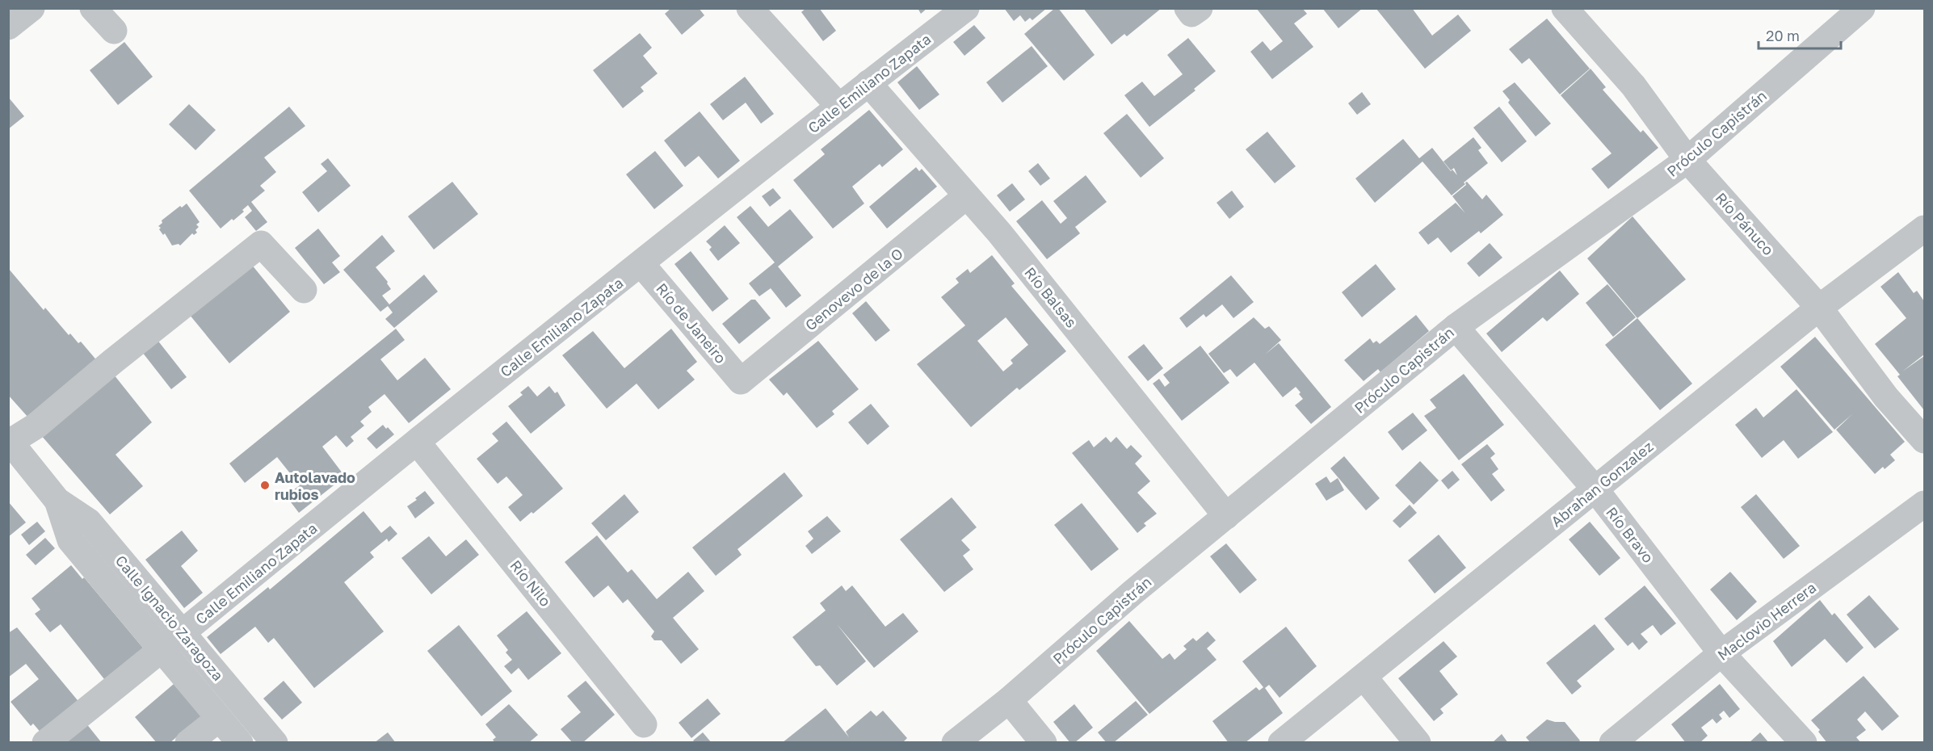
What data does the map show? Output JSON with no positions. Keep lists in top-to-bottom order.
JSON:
{
  "streets": {
    "street": [
      "Calle Emiliano Zapata",
      "Próculo Capistrán",
      "Río Pánuco",
      "Genovevo de la O",
      "Río Balsas",
      "Río de Janeiro",
      "Abrahan Gonzalez",
      "Río Bravo",
      "Río Nilo",
      "Calle Ignacio Zaragoza",
      "Maclovio Herrera"
    ]
  },
  "crossings": [
    ["Calle Emiliano Zapata", "Río Balsas"],
    ["Calle Emiliano Zapata", "Río de Janeiro"],
    ["Calle Emiliano Zapata", "Río Nilo"],
    ["Calle Emiliano Zapata", "Calle Ignacio Zaragoza"],
    ["Próculo Capistrán", "Río Pánuco"],
    ["Próculo Capistrán", "Río Balsas"],
    ["Próculo Capistrán", "Río Bravo"],
    ["Río Pánuco", "Abrahan Gonzalez"],
    ["Genovevo de la O", "Río Balsas"],
    ["Genovevo de la O", "Río de Janeiro"],
    ["Abrahan Gonzalez", "Río Bravo"],
    ["Río Bravo", "Maclovio Herrera"]
  ],
  "places": ["Autolavado rubios"],
  "scale_bar": "20 m"
}
